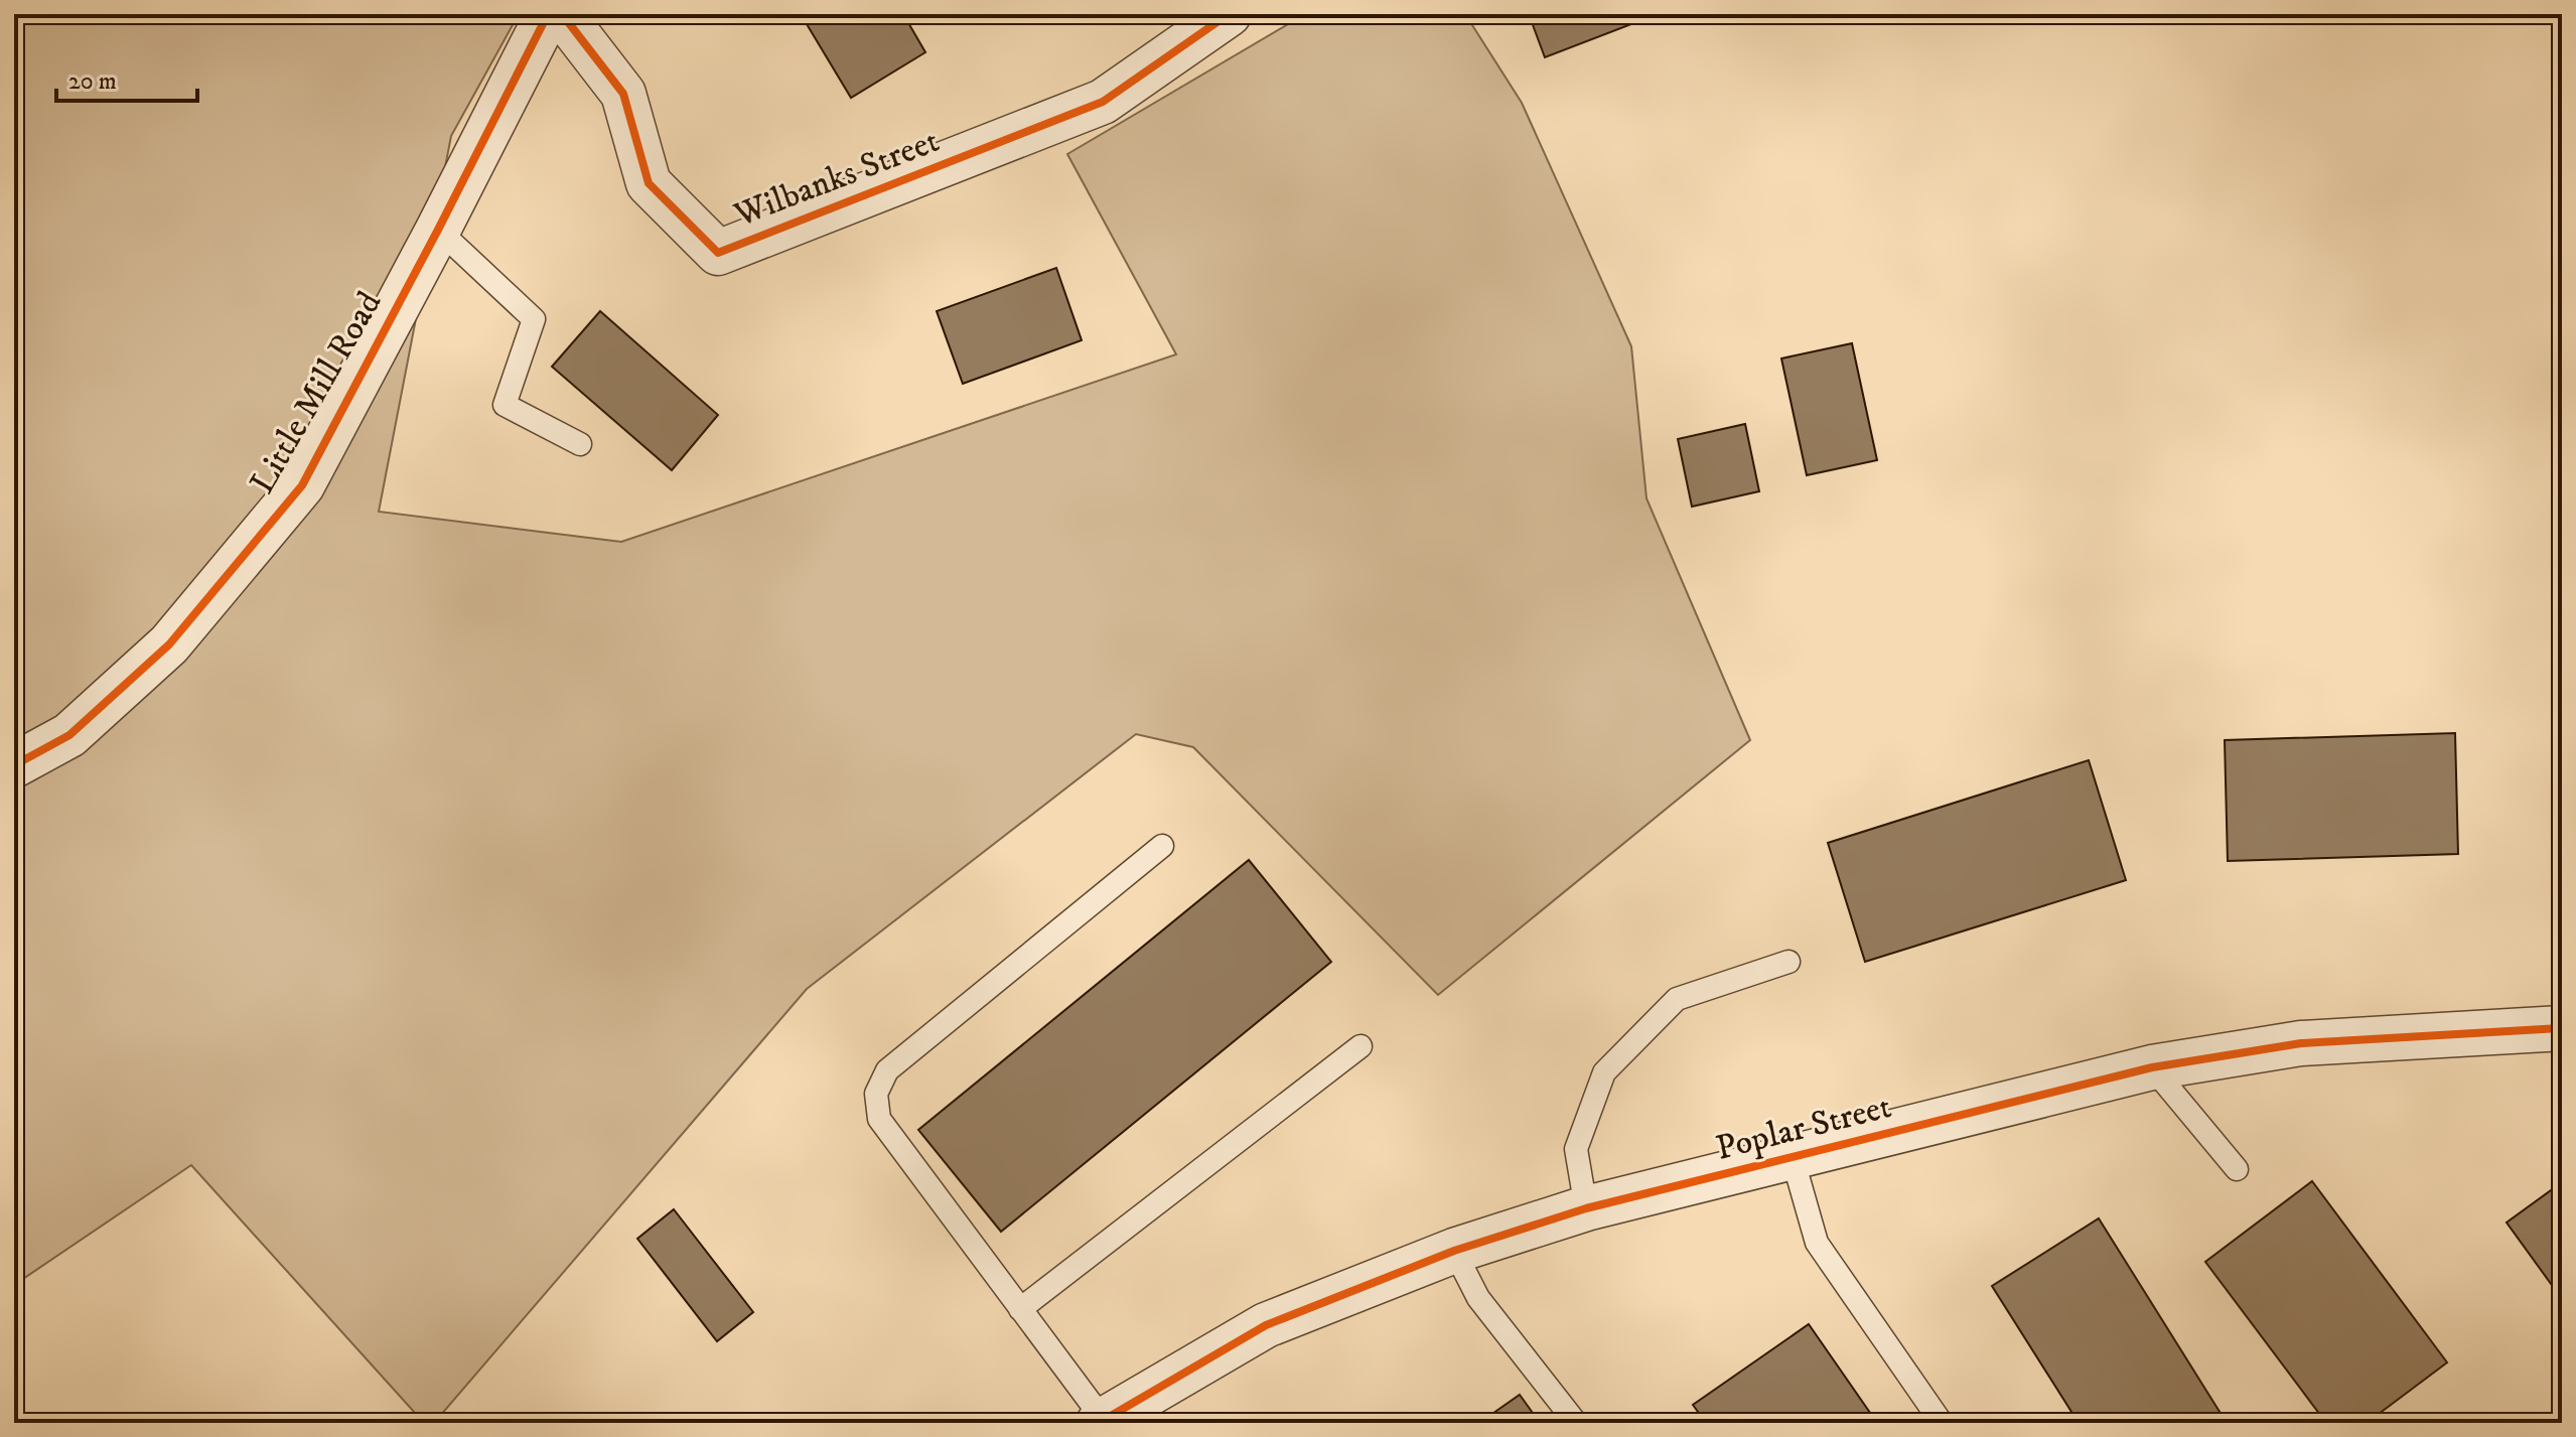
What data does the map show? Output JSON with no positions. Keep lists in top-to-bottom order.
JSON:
{
  "streets": {
    "street": ["Wilbanks Street", "Little Mill Road", "Poplar Street"]
  },
  "scale_bar": "20 m"
}
